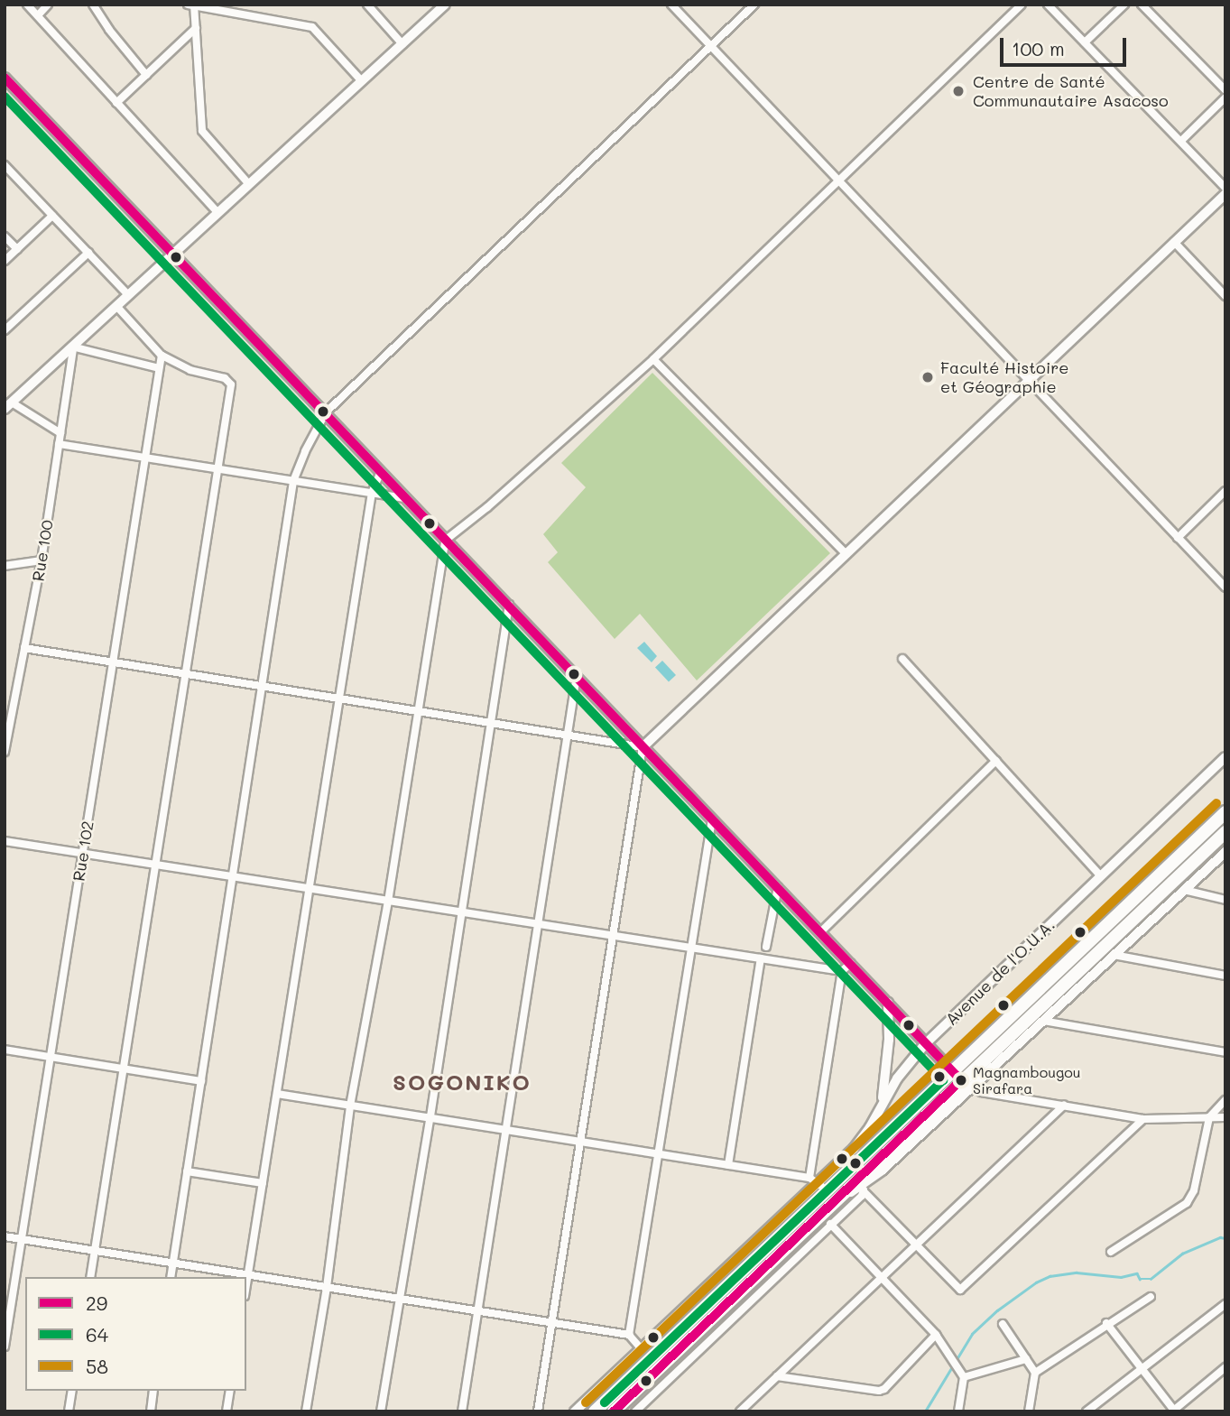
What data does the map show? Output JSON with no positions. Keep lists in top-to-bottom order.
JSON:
{
  "streets": {
    "highway": ["Avenue de l'O.U.A."],
    "street": ["Rue 100", "Rue 102"]
  },
  "districts": ["SOGONIKO"],
  "places": ["Centre de Santé Communautaire Asacoso", "Faculté Histoire et Géographie", "Magnambougou Sirafara"],
  "lines": ["transit line 29", "transit line 64", "transit line 58"],
  "legend": ["29", "64", "58"],
  "scale_bar": "100 m"
}
